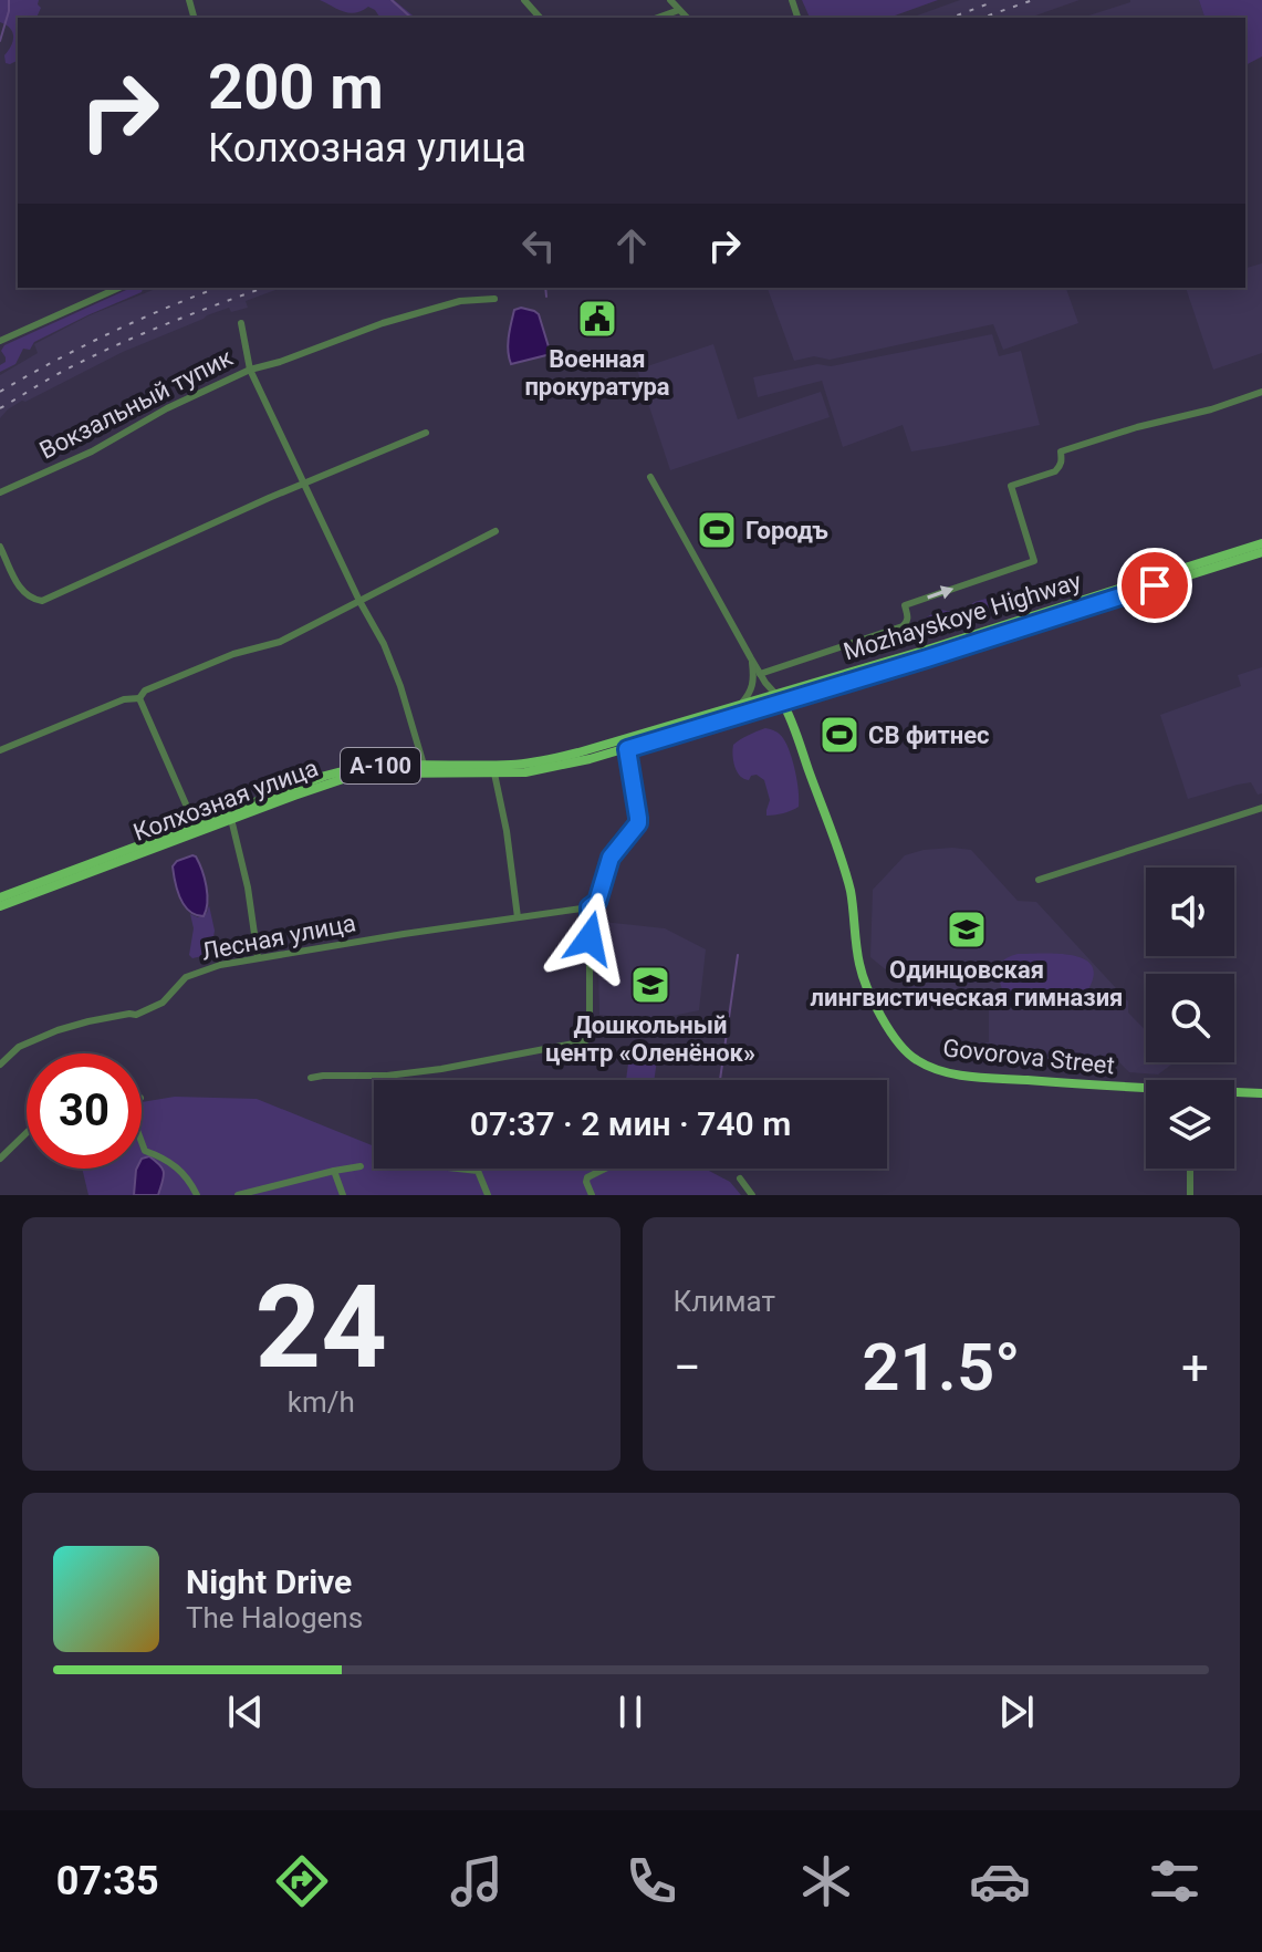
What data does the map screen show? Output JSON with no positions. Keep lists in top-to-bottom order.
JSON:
{
  "streets": {
    "main road": [
      "Mozhayskoye Highway",
      "А-100",
      "Колхозная улица",
      "Govorova Street"
    ],
    "street": ["Вокзальный тупик", "Лесная улица"]
  },
  "crossings": [
    ["Mozhayskoye Highway", "Колхозная улица"],
    ["Mozhayskoye Highway", "Govorova Street"],
    ["Колхозная улица", "Govorova Street"]
  ],
  "places": {
    "public building": ["Военная прокуратура"],
    "sports": ["Городъ", "СВ фитнес"],
    "school or university": ["Одинцовская лингвистическая гимназия", "Дошкольный центр «Оленёнок»"]
  },
  "page": {
    "turn": ["200 m", "Колхозная улица"],
    "limit": "30",
    "trip": "07:37 · 2 мин · 740 m",
    "tile": [
      ["24", "km/h"],
      "Климат"
    ],
    "heat": ["−", "21.5°", "+"],
    "song": ["Night Drive", "The Halogens"],
    "tabs": "07:35"
  }
}
